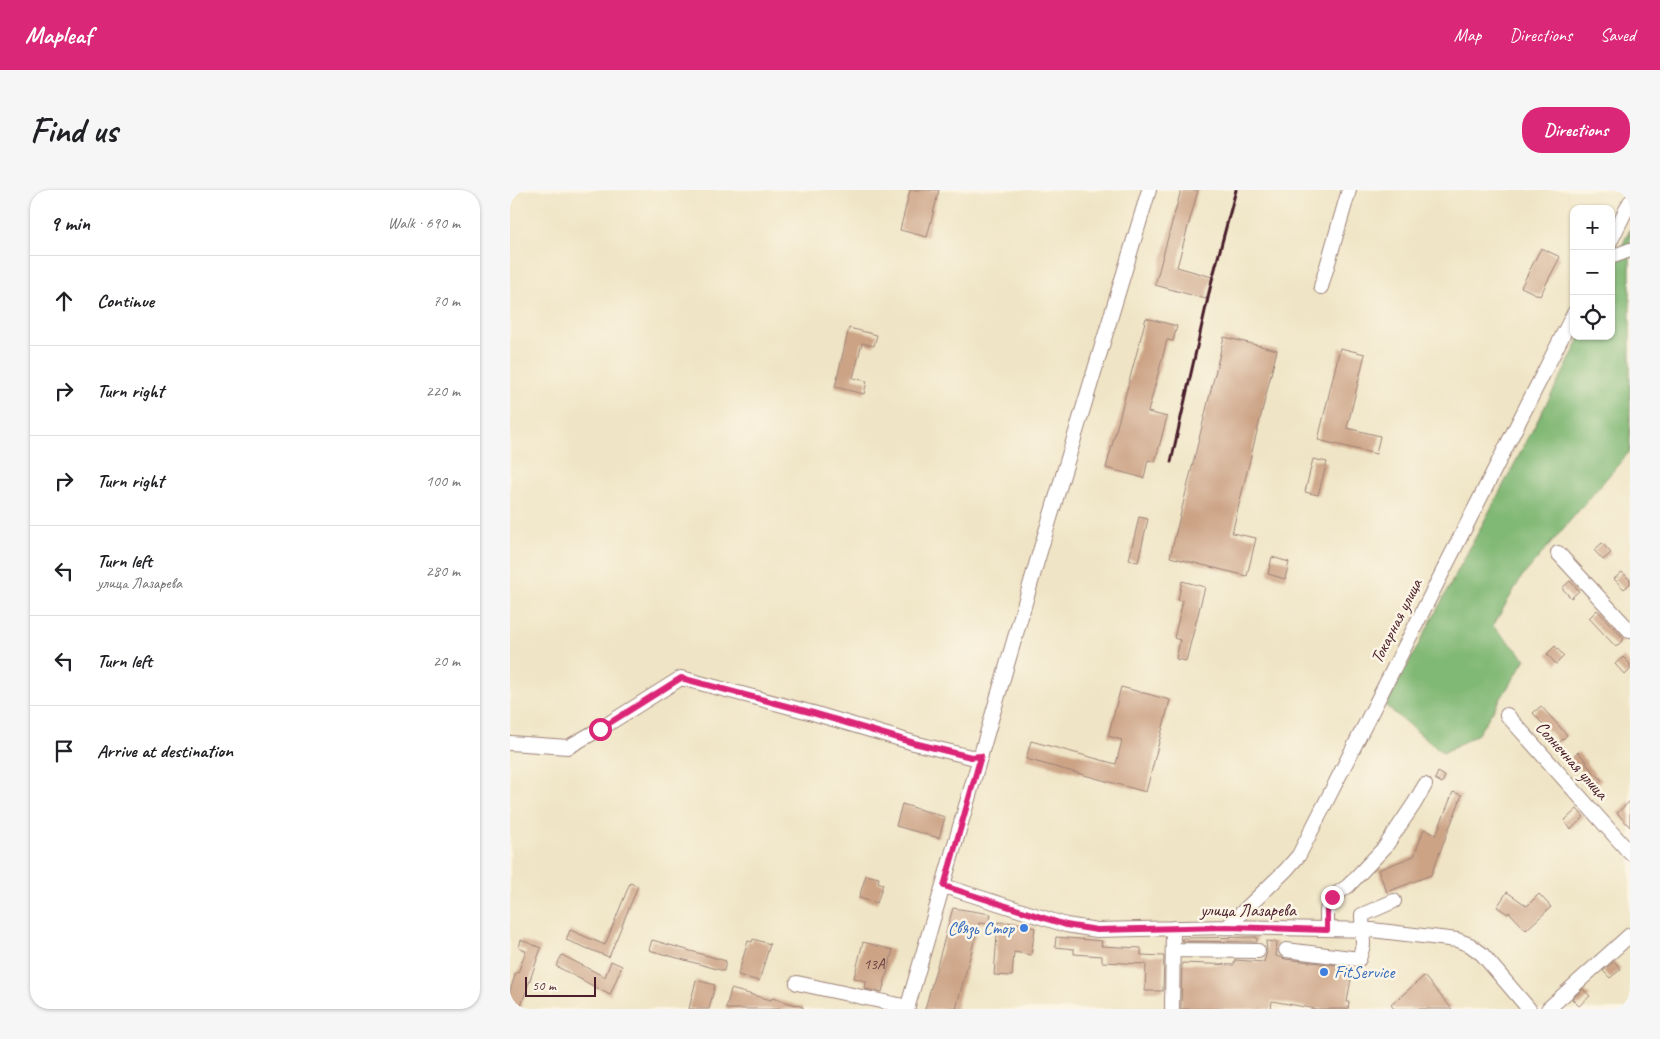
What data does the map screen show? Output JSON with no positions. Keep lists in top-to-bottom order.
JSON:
{
  "streets": {
    "street": ["Токарная улица", "Солнечная улица", "улица Лазарева"]
  },
  "crossings": [
    ["Токарная улица", "улица Лазарева"]
  ],
  "places": ["Связь Стор", "FitService"],
  "house_numbers": ["13А"],
  "scale_bar": "50 m",
  "page": {
    "header": "Mapleaf",
    "nav": ["Map", "Directions", "Saved"],
    "buttons": "Directions",
    "title": "Find us",
    "heading": ["9 min", "Walk · 690 m"],
    "map_buttons": ["+", "−"],
    "list": [
      ["Continue", "70 m"],
      ["Turn right", "220 m"],
      ["Turn right", "100 m"],
      ["Turn left", "улица Лазарева", "280 m"],
      ["Turn left", "20 m"],
      "Arrive at destination"
    ],
    "scale": "50 m"
  }
}
